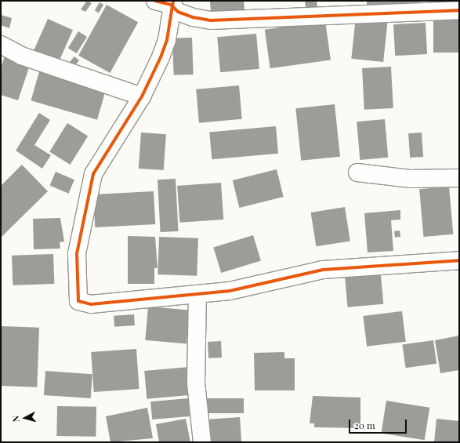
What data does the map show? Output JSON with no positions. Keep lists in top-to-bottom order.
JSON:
{
  "scale_bar": "20 m",
  "north": "left"
}
